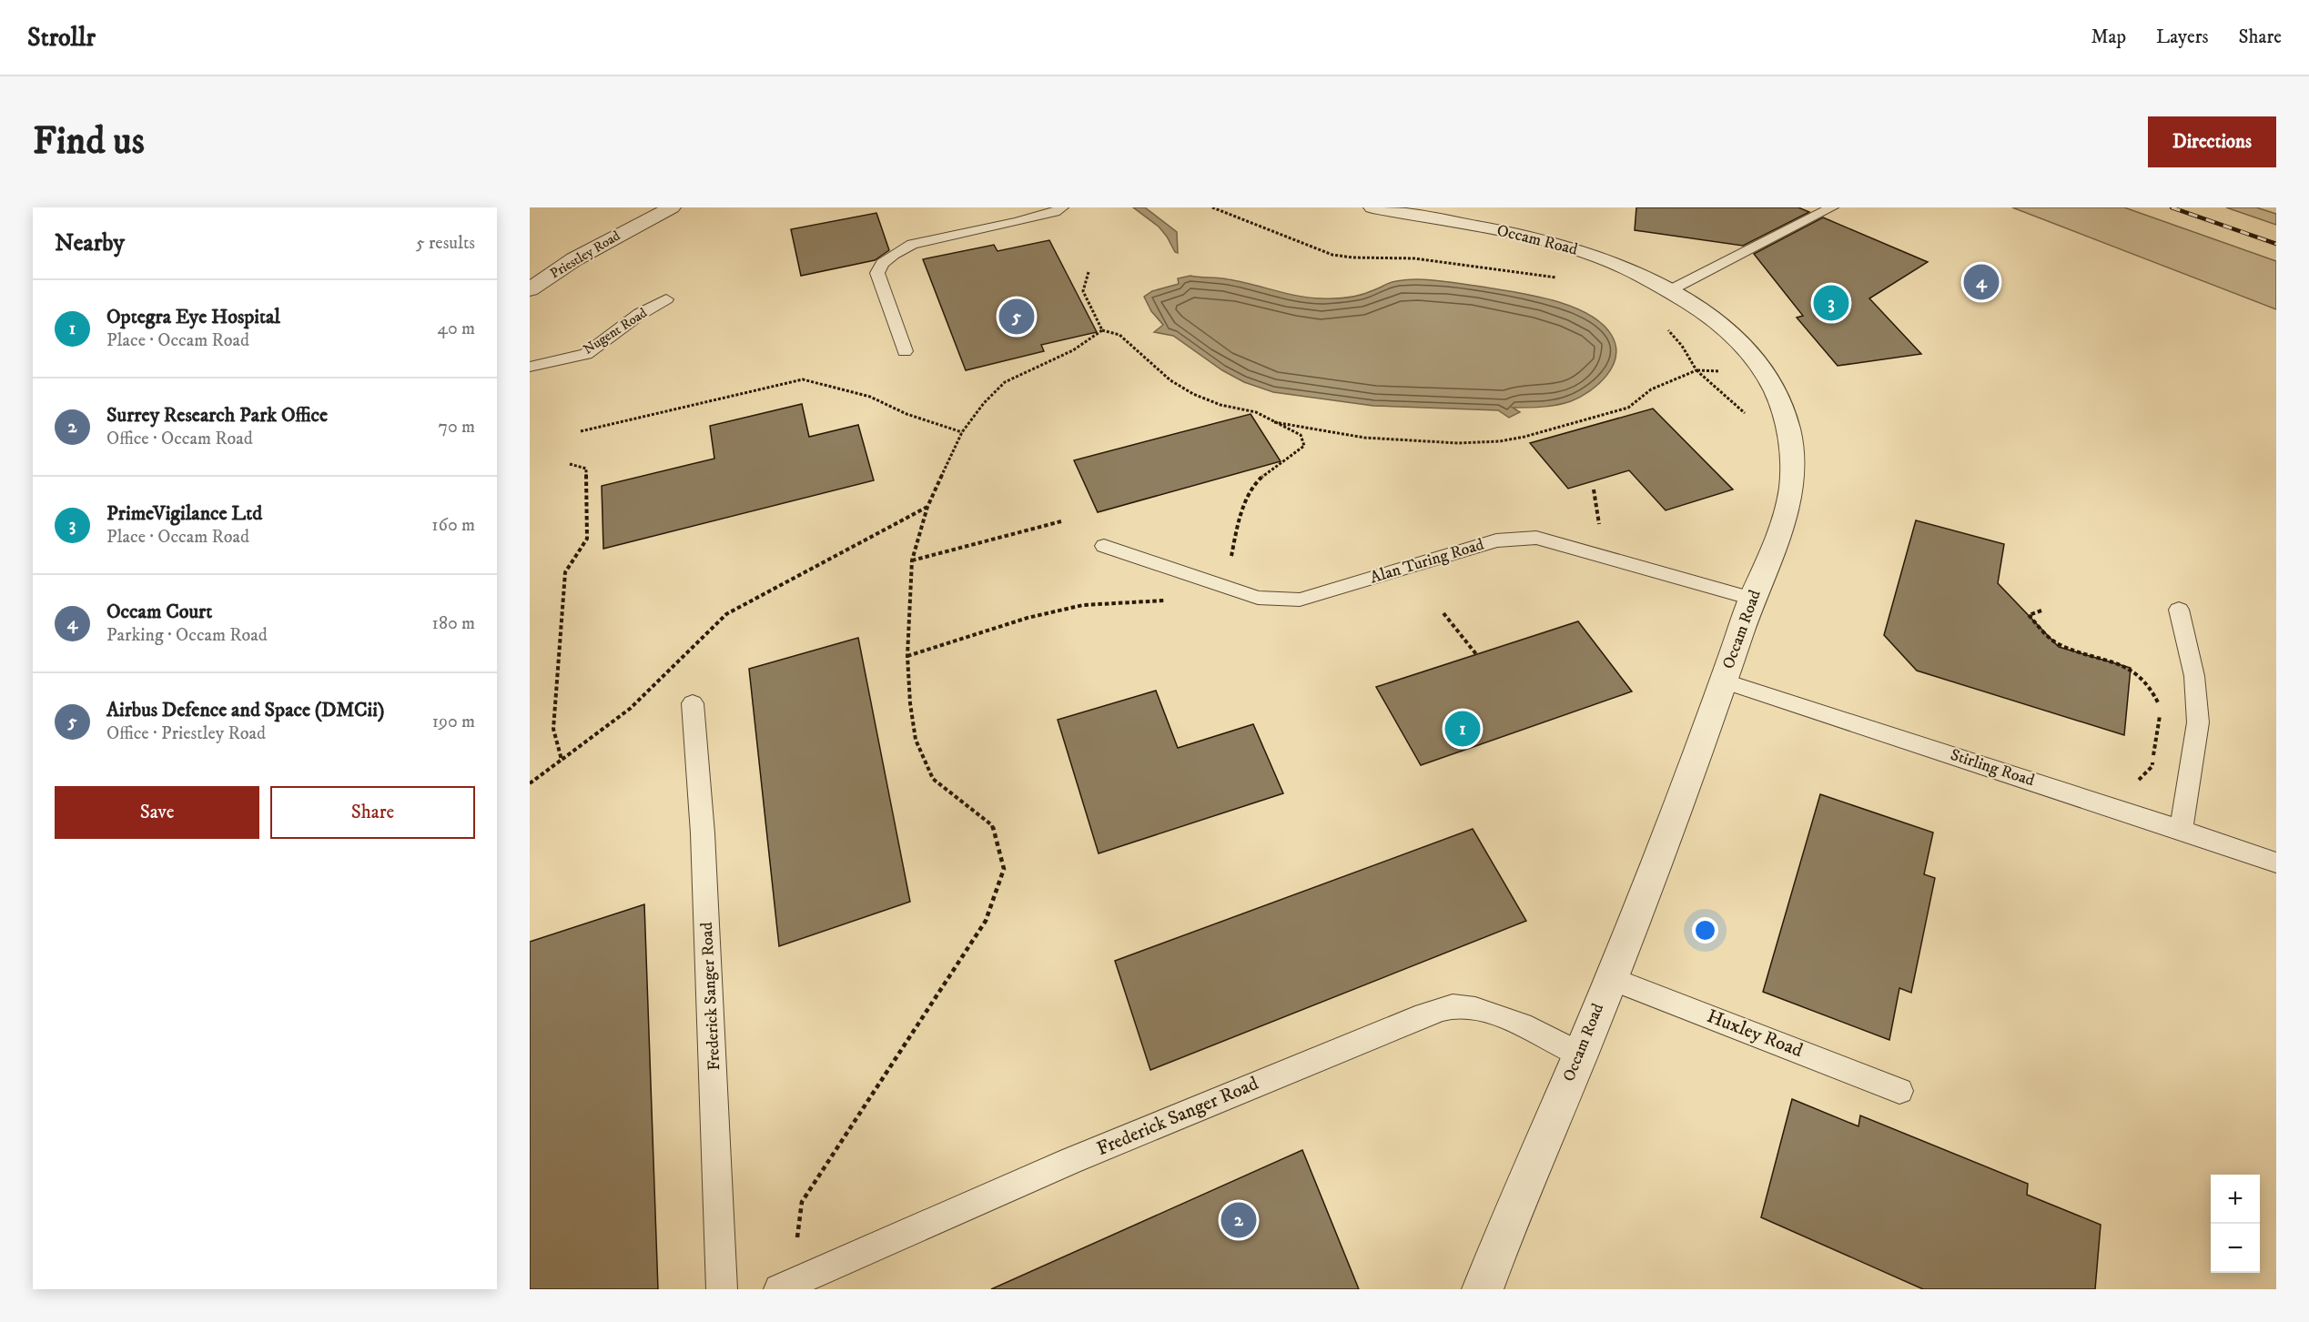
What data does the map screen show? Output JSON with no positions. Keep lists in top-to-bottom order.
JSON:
{
  "streets": {
    "street": ["Occam Road", "Priestley Road"],
    "lane": [
      "Nugent Road",
      "Alan Turing Road",
      "Stirling Road",
      "Frederick Sanger Road",
      "Huxley Road"
    ]
  },
  "crossings": [
    ["Occam Road", "Alan Turing Road"],
    ["Occam Road", "Stirling Road"],
    ["Occam Road", "Frederick Sanger Road"],
    ["Occam Road", "Huxley Road"]
  ],
  "page": {
    "header": "Strollr",
    "nav": ["Map", "Layers", "Share"],
    "buttons": [
      "Directions",
      ["Save", "Share"]
    ],
    "title": "Find us",
    "heading": ["Nearby", "5 results"],
    "pins": [
      "4",
      "3",
      "5",
      "1",
      "2"
    ],
    "list": [
      {
        "mark": "1",
        "name": "Optegra Eye Hospital",
        "note": "Place · Occam Road",
        "value": "40 m"
      },
      {
        "mark": "2",
        "name": "Surrey Research Park Office",
        "note": "Office · Occam Road",
        "value": "70 m"
      },
      {
        "mark": "3",
        "name": "PrimeVigilance Ltd",
        "note": "Place · Occam Road",
        "value": "160 m"
      },
      {
        "mark": "4",
        "name": "Occam Court",
        "note": "Parking · Occam Road",
        "value": "180 m"
      },
      {
        "mark": "5",
        "name": "Airbus Defence and Space (DMCii)",
        "note": "Office · Priestley Road",
        "value": "190 m"
      }
    ],
    "map_buttons": ["+", "−"]
  }
}
